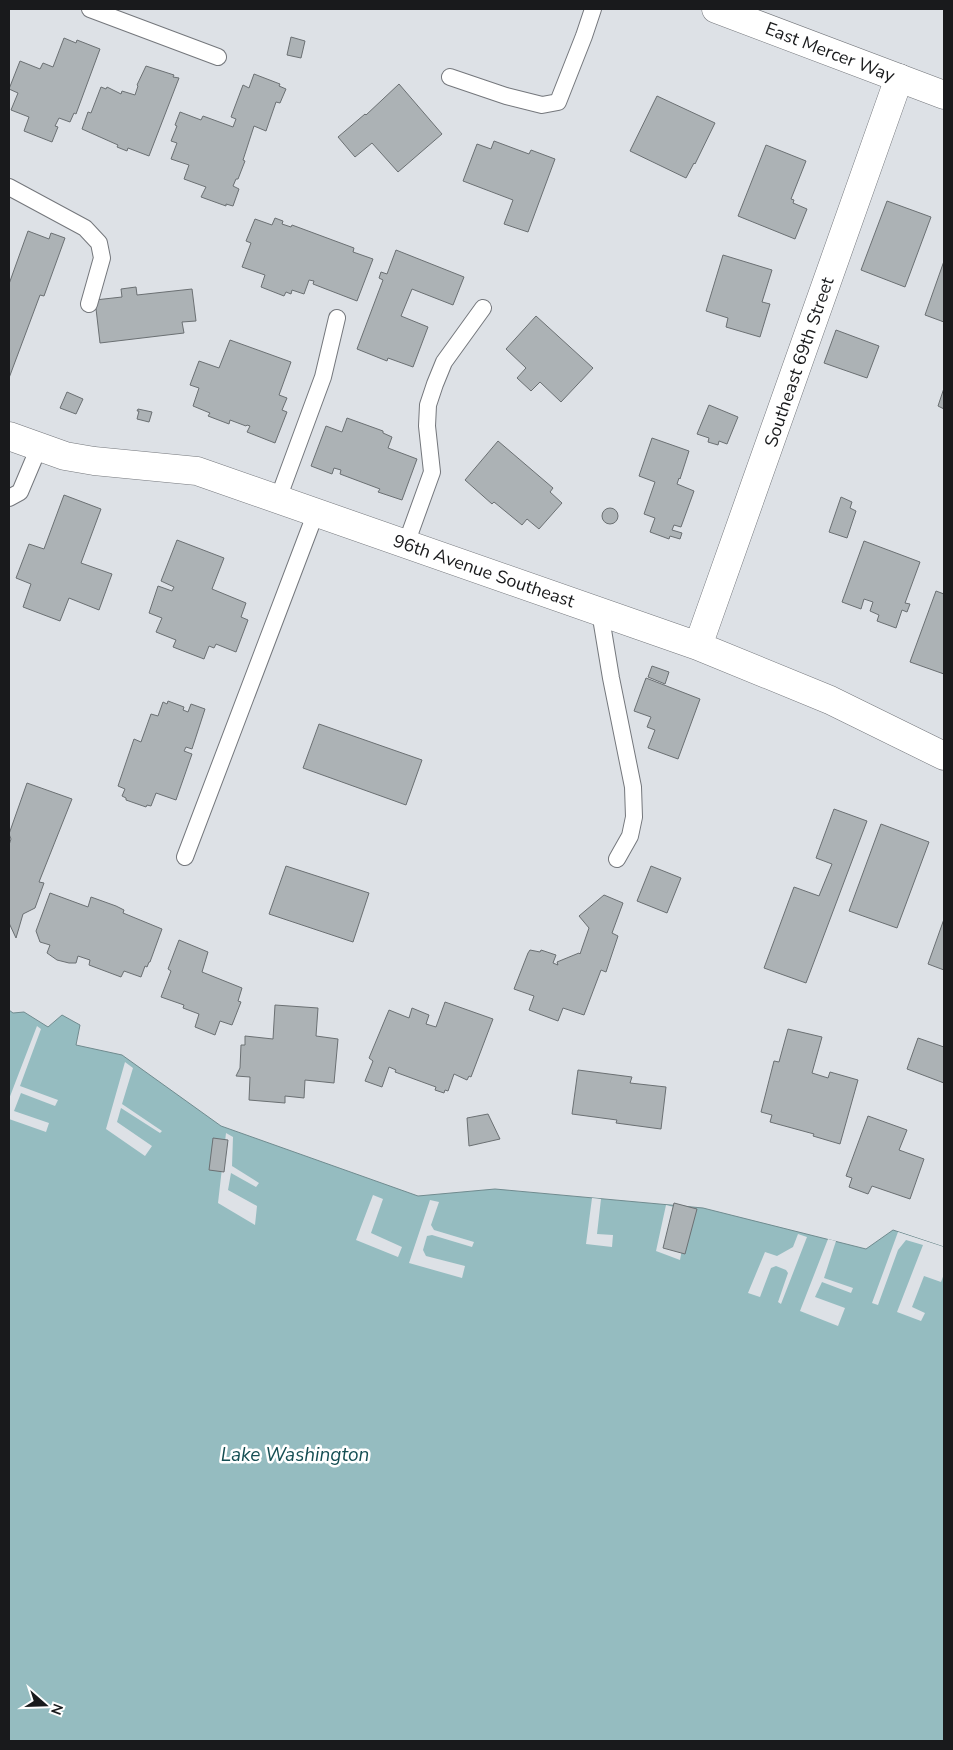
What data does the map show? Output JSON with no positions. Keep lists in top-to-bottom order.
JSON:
{
  "streets": {
    "street": ["East Mercer Way", "Southeast 69th Street", "96th Avenue Southeast"]
  },
  "crossings": [
    ["East Mercer Way", "Southeast 69th Street"],
    ["Southeast 69th Street", "96th Avenue Southeast"]
  ],
  "water": ["Lake Washington"],
  "north": "right"
}
